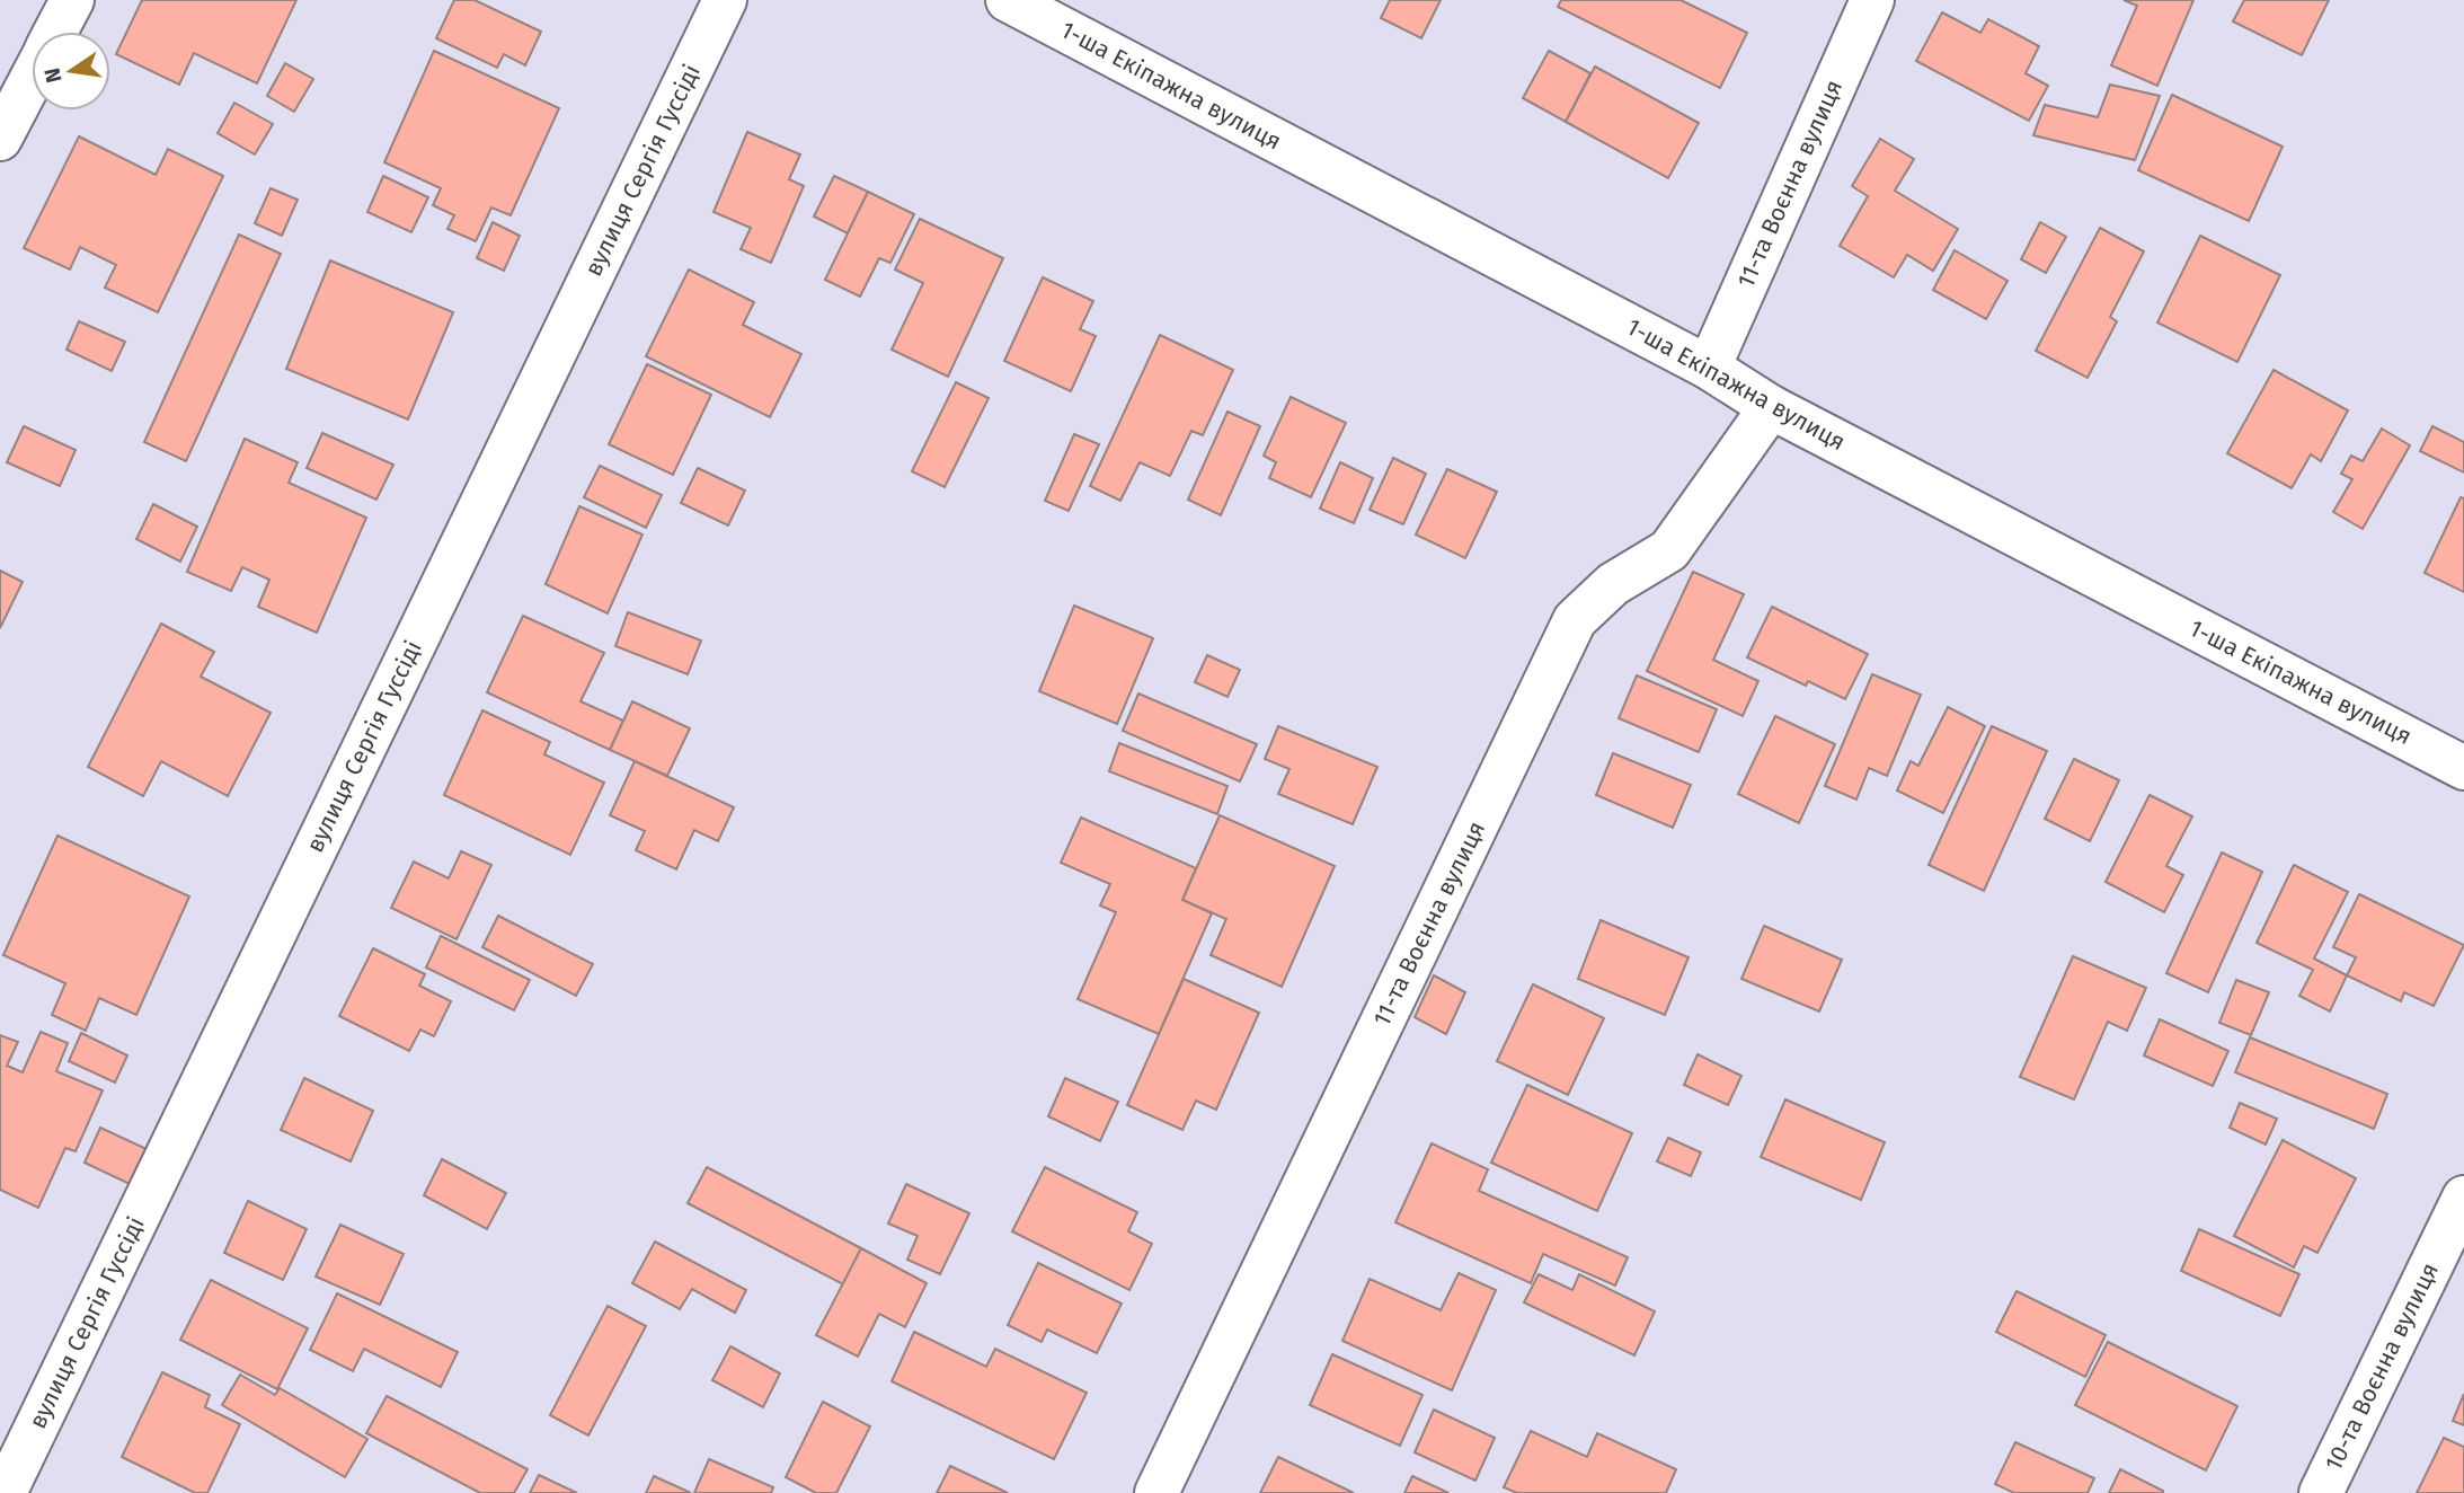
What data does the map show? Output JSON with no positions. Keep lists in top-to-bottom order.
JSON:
{
  "streets": {
    "street": [
      "1-ша Екіпажна вулиця",
      "вулиця Сергія Гуссіді",
      "11-та Воєнна вулиця",
      "10-та Воєнна вулиця"
    ]
  },
  "crossings": [
    ["1-ша Екіпажна вулиця", "11-та Воєнна вулиця"]
  ],
  "north": "left"
}
